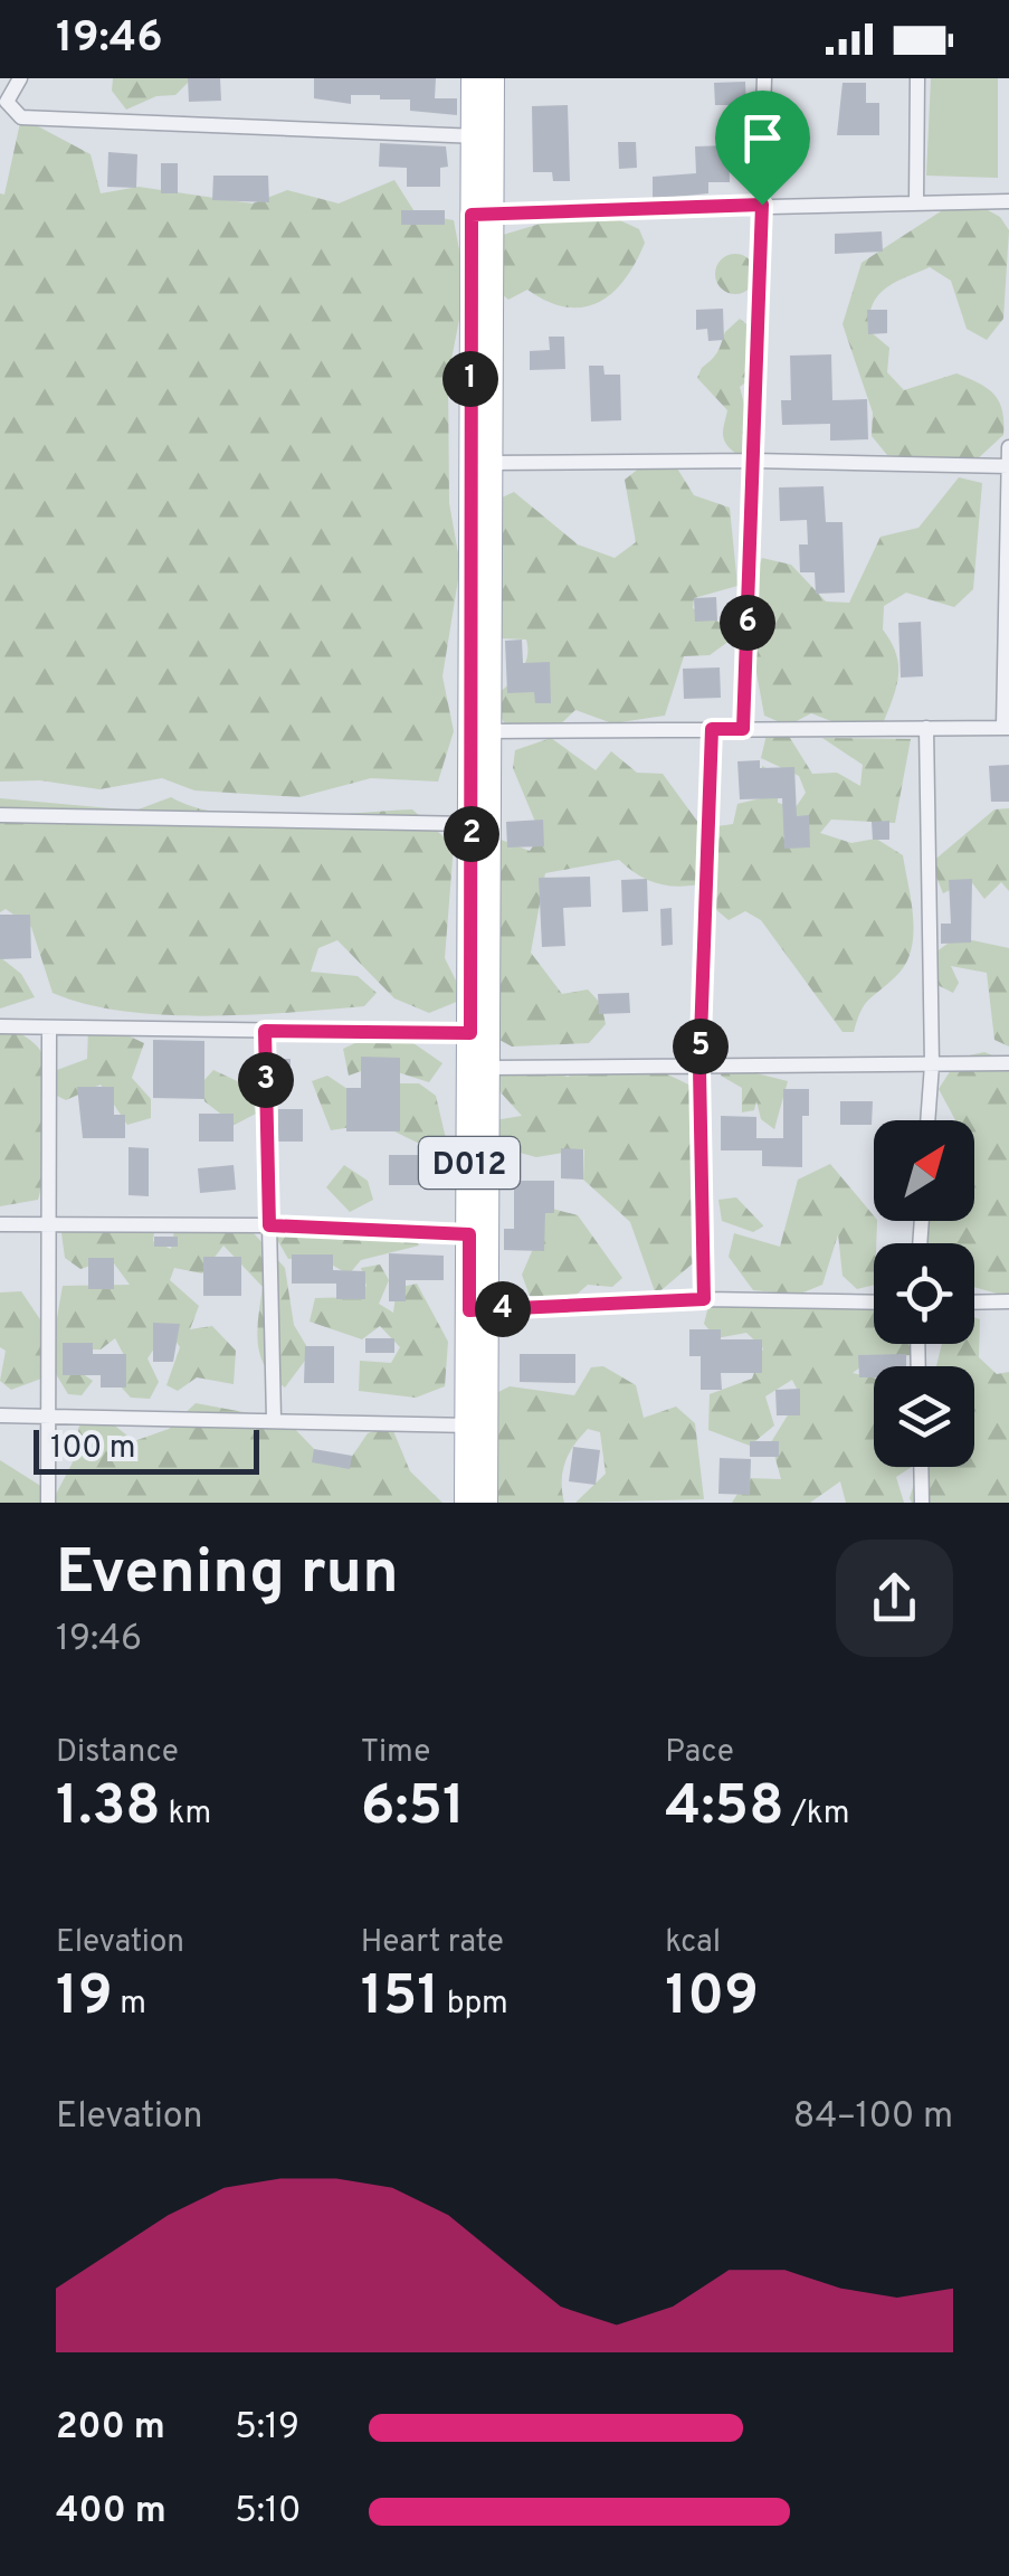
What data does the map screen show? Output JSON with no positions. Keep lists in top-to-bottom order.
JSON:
{
  "streets": {
    "main road": ["D012"]
  },
  "scale_bar": "100 m",
  "north": "top right",
  "page": {
    "status": "19:46",
    "pins": [
      "1",
      "6",
      "2",
      "5",
      "3",
      "4"
    ],
    "scale": "100 m",
    "heading": ["Evening run", "19:46"],
    "stats": [
      ["Distance", "1.38 km"],
      ["Time", "6:51"],
      ["Pace", "4:58 /km"],
      ["Elevation", "19 m"],
      ["Heart rate", "151 bpm"],
      ["kcal", "109"]
    ],
    "chart": ["Elevation", "84–100 m"],
    "list": [
      {
        "name": "200 m",
        "note": "5:19"
      },
      {
        "name": "400 m",
        "note": "5:10"
      }
    ]
  }
}
